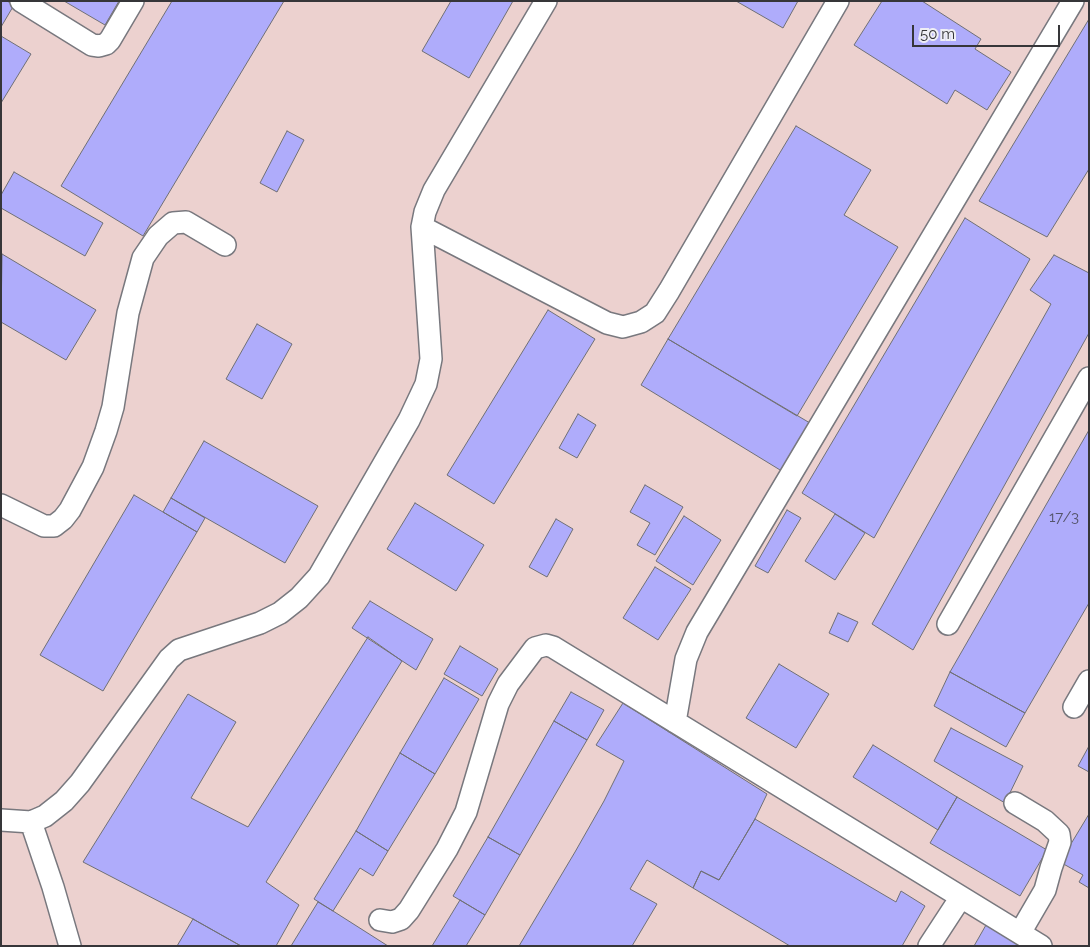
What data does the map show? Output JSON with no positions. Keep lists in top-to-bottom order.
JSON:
{
  "house_numbers": ["17/3"],
  "scale_bar": "50 m"
}
